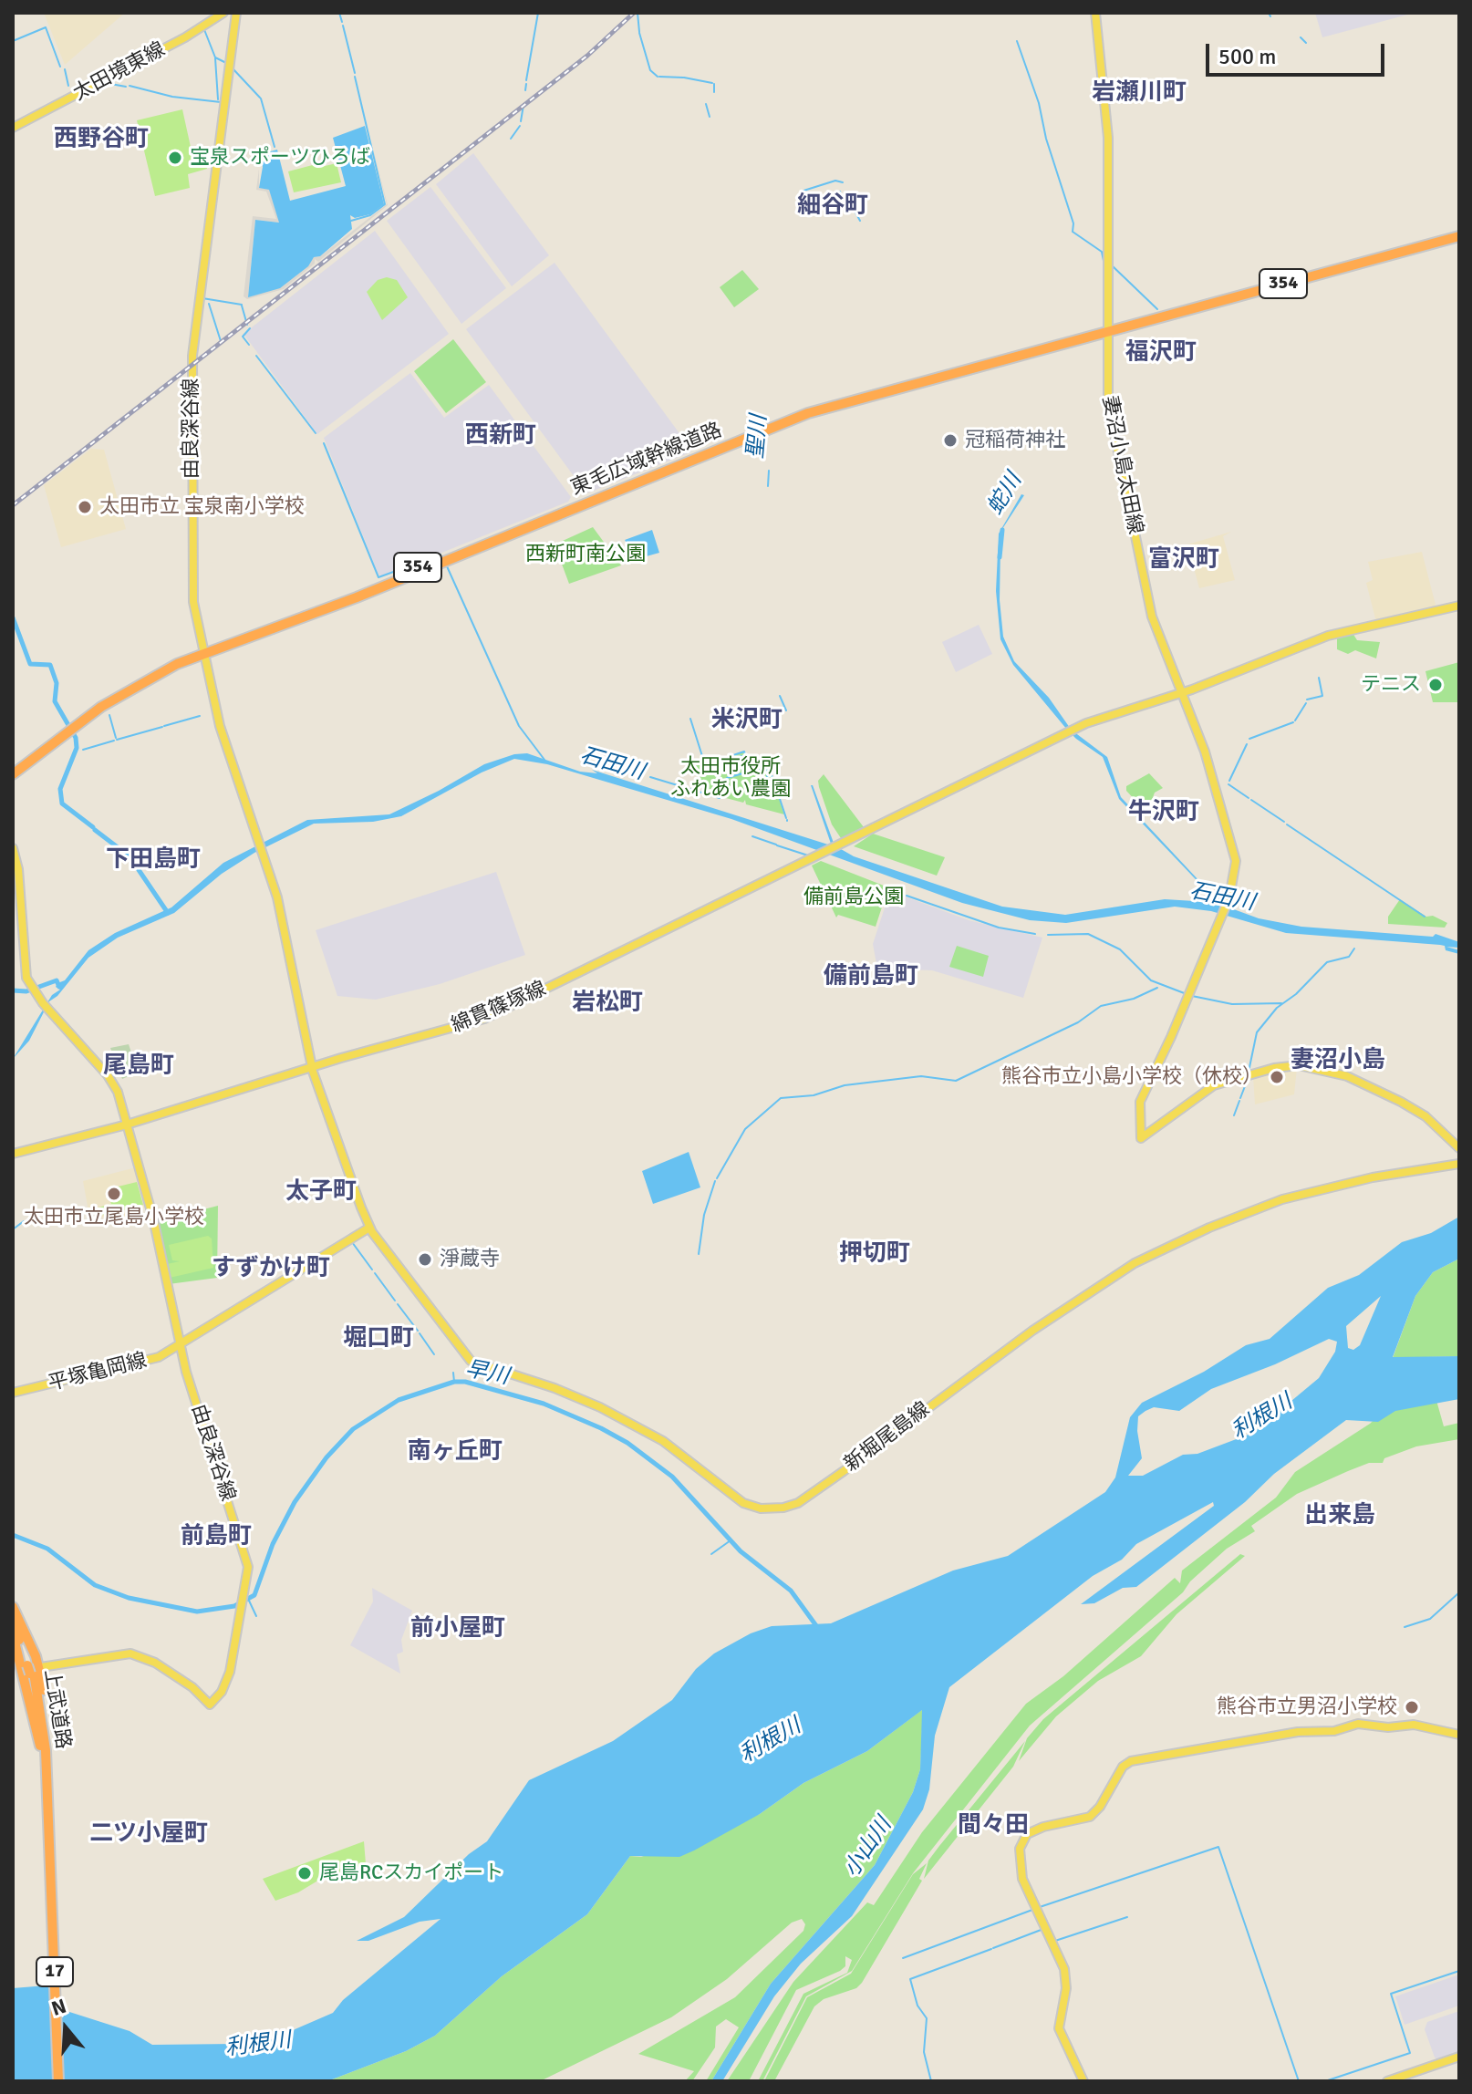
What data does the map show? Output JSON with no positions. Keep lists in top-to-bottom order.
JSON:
{
  "streets": {
    "highway": [
      "354",
      "東毛広域幹線道路",
      "上武道路",
      "17"
    ],
    "main road": [
      "太田境東線",
      "由良深谷線",
      "妻沼小島太田線",
      "綿貫篠塚線",
      "平塚亀岡線",
      "新堀尾島線"
    ]
  },
  "crossings": [
    ["由良深谷線", "東毛広域幹線道路"],
    ["由良深谷線", "綿貫篠塚線"],
    ["由良深谷線", "平塚亀岡線"],
    ["由良深谷線", "新堀尾島線"],
    ["由良深谷線", "上武道路"],
    ["東毛広域幹線道路", "妻沼小島太田線"],
    ["妻沼小島太田線", "綿貫篠塚線"],
    ["綿貫篠塚線", "新堀尾島線"]
  ],
  "districts": [
    "岩瀬川町",
    "西野谷町",
    "細谷町",
    "福沢町",
    "西新町",
    "富沢町",
    "米沢町",
    "牛沢町",
    "下田島町",
    "備前島町",
    "岩松町",
    "妻沼小島",
    "尾島町",
    "太子町",
    "押切町",
    "すずかけ町",
    "堀口町",
    "南ヶ丘町",
    "出来島",
    "前島町",
    "前小屋町",
    "間々田",
    "二ツ小屋町"
  ],
  "water": [
    "聖川",
    "蛇川",
    "石田川",
    "早川",
    "利根川",
    "小山川"
  ],
  "parks": ["西新町南公園", "太田市役所 ふれあい農園", "備前島公園"],
  "places": [
    "宝泉スポーツひろば",
    "冠稲荷神社",
    "太田市立 宝泉南小学校",
    "テニス",
    "熊谷市立小島小学校（休校）",
    "太田市立尾島小学校",
    "淨蔵寺",
    "熊谷市立男沼小学校",
    "尾島RCスカイポート"
  ],
  "scale_bar": "500 m",
  "north": "top"
}
